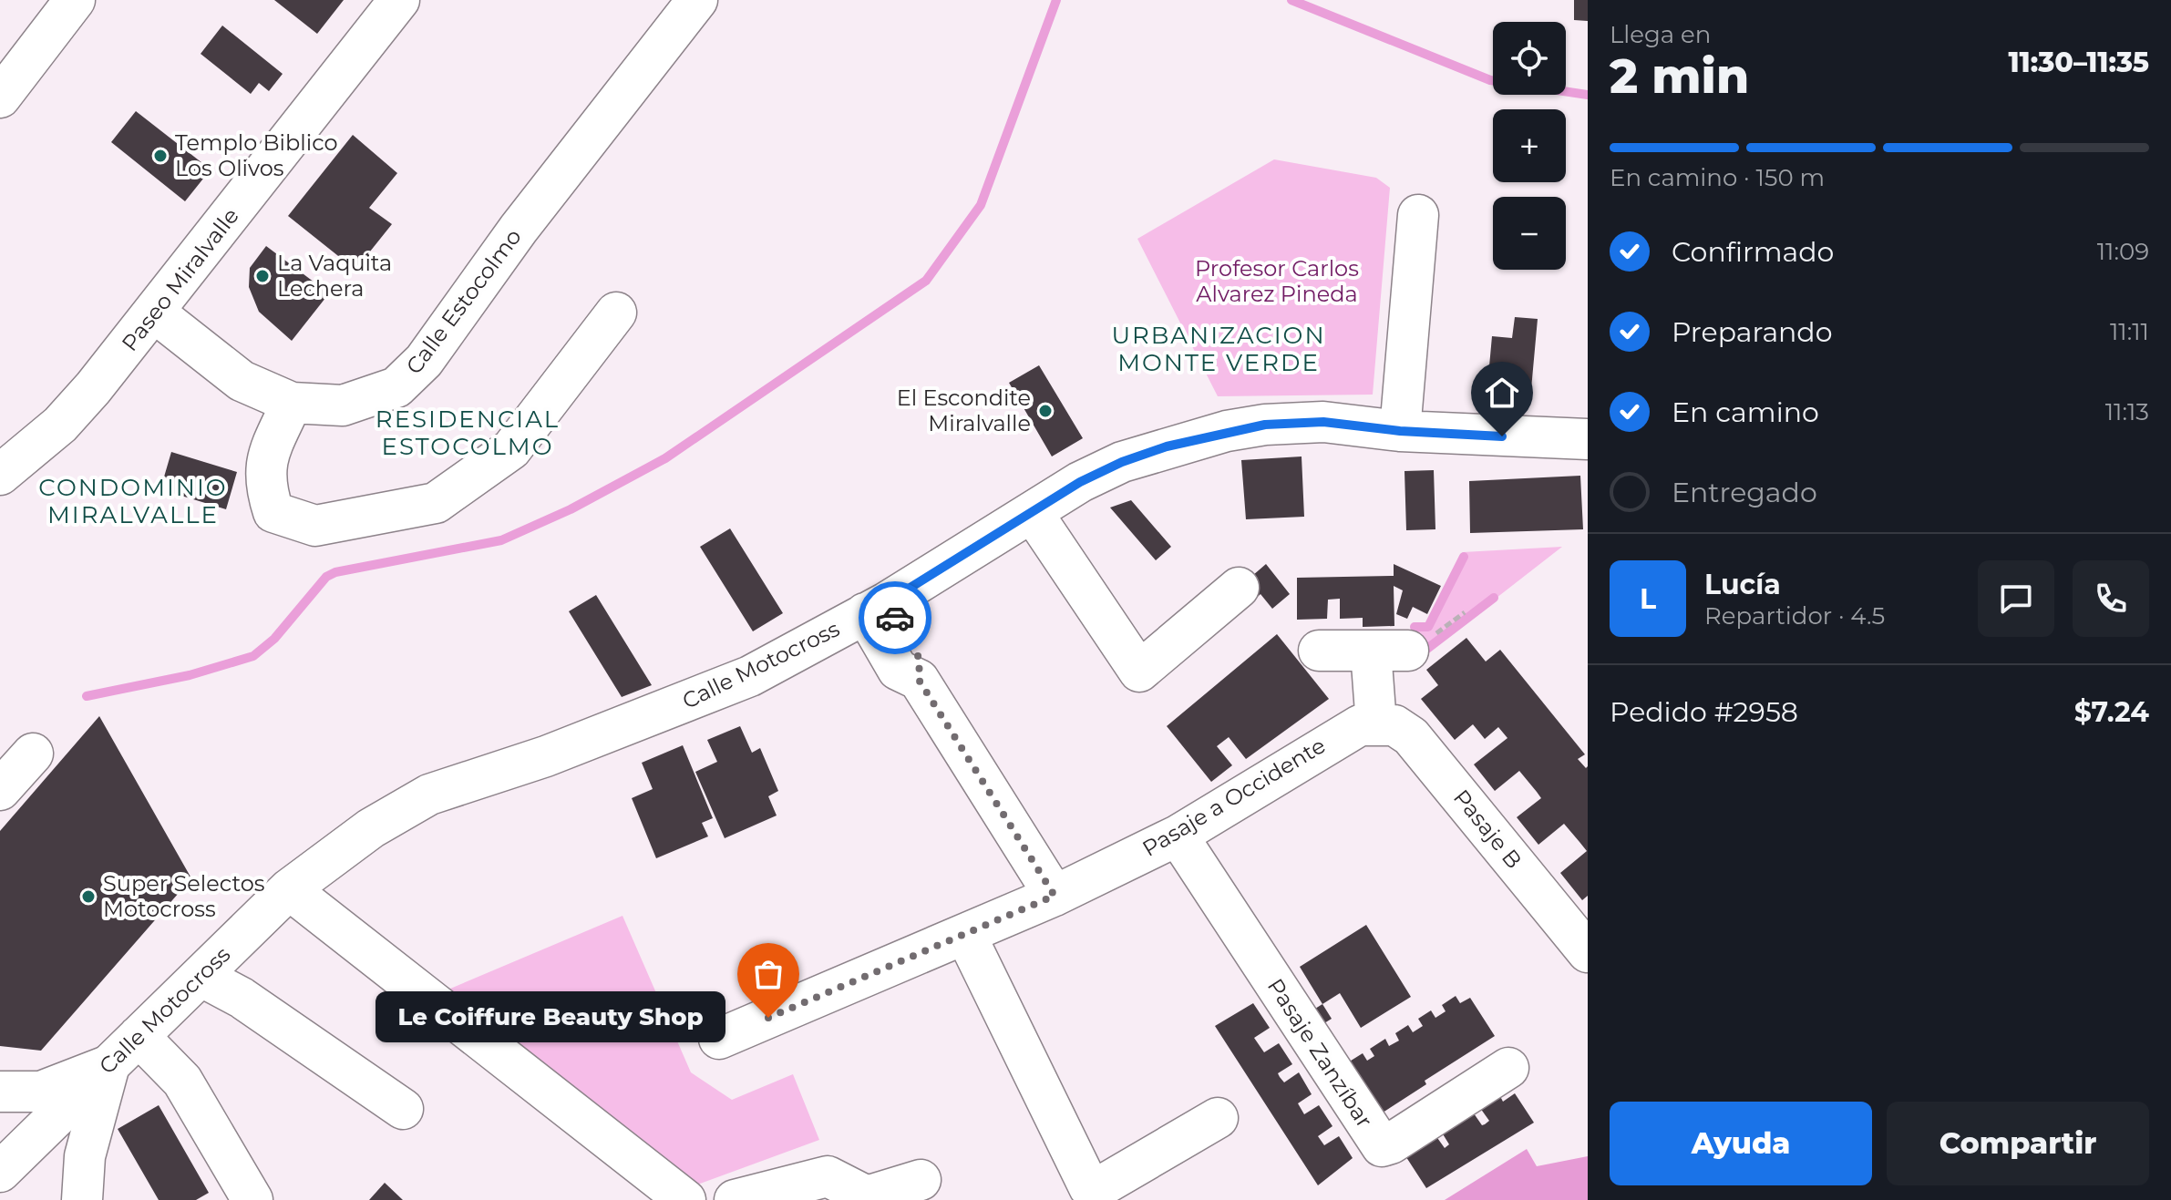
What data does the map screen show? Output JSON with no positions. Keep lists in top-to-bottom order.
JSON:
{
  "streets": {
    "main road": [
      "Paseo Miralvalle",
      "Calle Estocolmo",
      "Calle Motocross",
      "Pasaje a Occidente",
      "Pasaje B",
      "Pasaje Zanzíbar"
    ]
  },
  "crossings": [
    ["Paseo Miralvalle", "Calle Estocolmo"],
    ["Pasaje a Occidente", "Pasaje B"],
    ["Pasaje a Occidente", "Pasaje Zanzíbar"]
  ],
  "districts": ["URBANIZACION MONTE VERDE", "RESIDENCIAL ESTOCOLMO", "CONDOMINIO MIRALVALLE"],
  "parks": ["Profesor Carlos Alvarez Pineda"],
  "places": [
    "Templo Biblico Los Olivos",
    "La Vaquita Lechera",
    "El Escondite Miralvalle",
    "Super Selectos Motocross",
    "Le Coiffure Beauty Shop"
  ],
  "page": {
    "heading": ["2 min", "Llega en", "11:30–11:35"],
    "panel": [
      "Lucía",
      "Repartidor · 4.5",
      "Pedido #2958",
      "$7.24"
    ],
    "map_buttons": ["+", "−"],
    "bar": "En camino · 150 m",
    "list": [
      ["Confirmado", "11:09"],
      ["Preparando", "11:11"],
      ["En camino", "11:13"],
      "Entregado"
    ],
    "round": "L",
    "bubble": "Le Coiffure Beauty Shop",
    "buttons": ["Ayuda", "Compartir"]
  }
}
